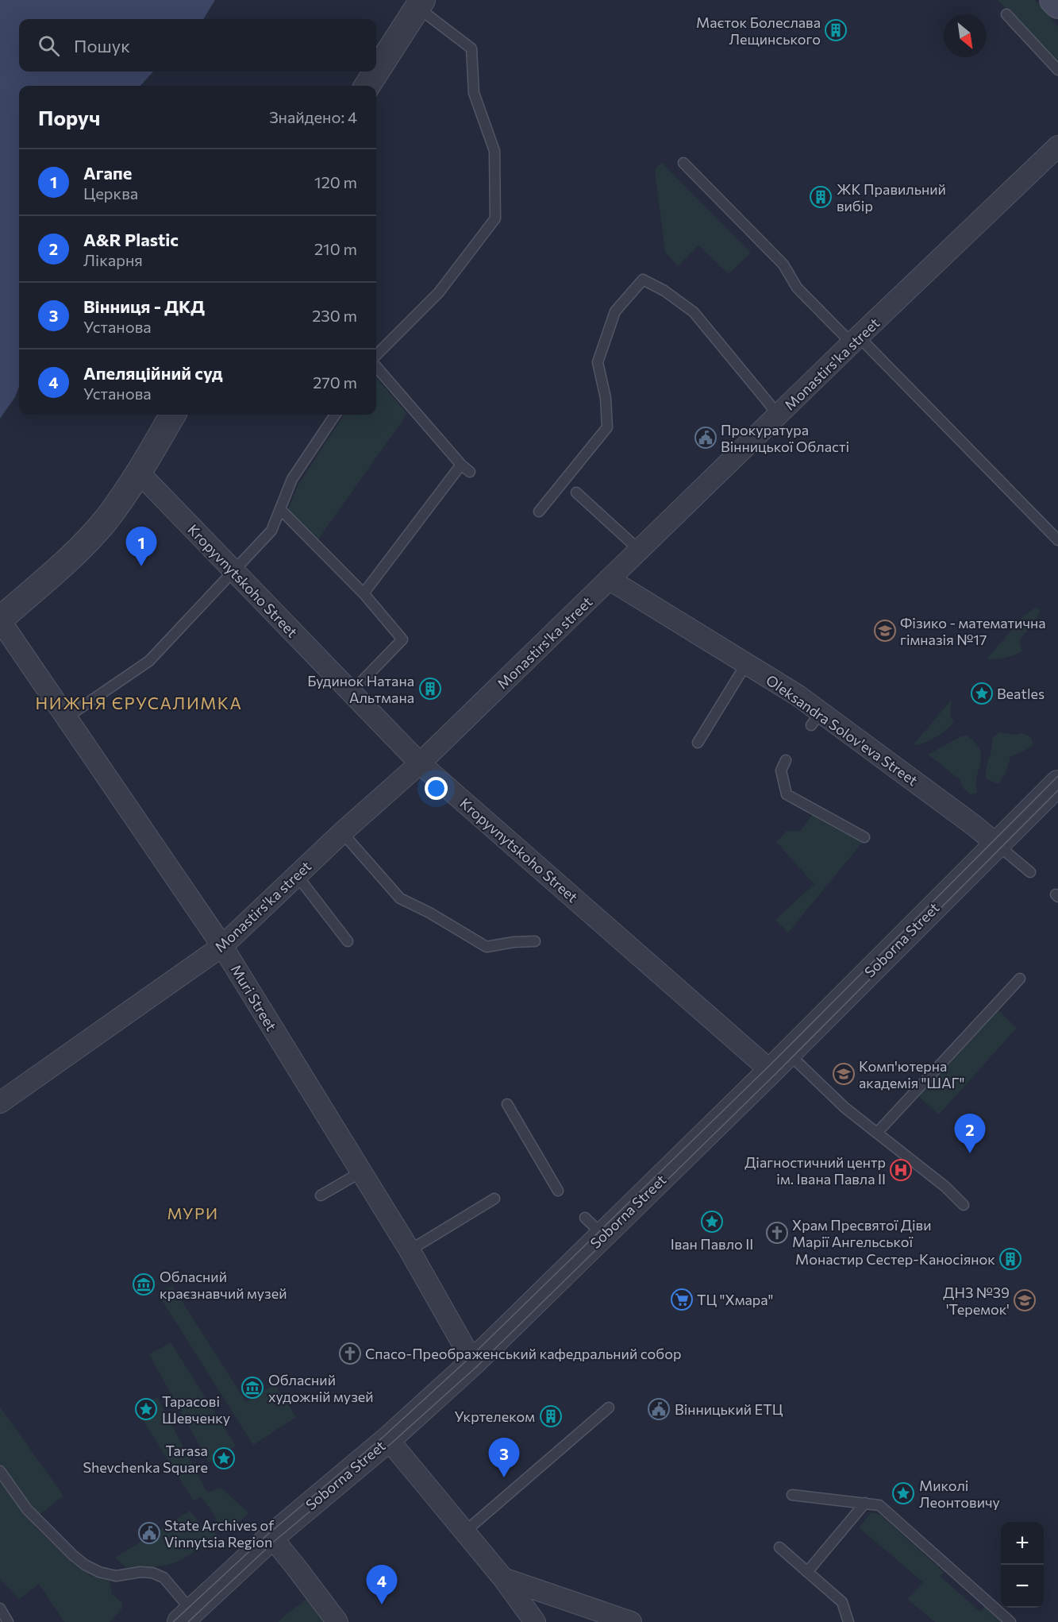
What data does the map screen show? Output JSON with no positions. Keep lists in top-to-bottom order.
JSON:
{
  "streets": {
    "street": [
      "Monastirs'ka street",
      "Kropyvnytskoho Street",
      "Oleksandra Solov'eva Street",
      "Soborna Street",
      "Muri Street"
    ]
  },
  "crossings": [
    ["Monastirs'ka street", "Kropyvnytskoho Street"],
    ["Monastirs'ka street", "Oleksandra Solov'eva Street"],
    ["Monastirs'ka street", "Muri Street"],
    ["Kropyvnytskoho Street", "Soborna Street"],
    ["Oleksandra Solov'eva Street", "Soborna Street"],
    ["Soborna Street", "Muri Street"]
  ],
  "districts": ["НИЖНЯ ЄРУСАЛИМКА", "МУРИ"],
  "places": {
    "building": [
      "Маєток Болеслава Лещинського",
      "ЖК Правильний вибір",
      "Будинок Натана Альтмана",
      "Монастир Сестер-Каносіянок",
      "Укртелеком"
    ],
    "public building": ["Прокуратура Вінницької Області", "Вінницький ЕТЦ", "State Archives of Vinnytsia Region"],
    "school or university": ["Фізико - математична гімназія №17", "Комп'ютерна академія \"ШАГ\"", "ДНЗ №39 'Теремок'"],
    "place": [
      "Beatles",
      "Іван Павло II",
      "Тарасові Шевченку",
      "Tarasa Shevchenka Square",
      "Миколі Леонтовичу"
    ],
    "hospital": ["Діагностичний центр ім. Івана Павла II"],
    "church": ["Храм Пресвятої Діви Марії Ангельської", "Спасо-Преображенський кафедральний собор"],
    "museum": ["Обласний краєзнавчий музей", "Обласний художній музей"],
    "supermarket": ["ТЦ \"Хмара\""]
  },
  "north": "bottom right",
  "page": {
    "search": "Пошук",
    "heading": ["Поруч", "Знайдено: 4"],
    "list": [
      {
        "mark": "1",
        "name": "Агапе",
        "note": "Церква",
        "value": "120 m"
      },
      {
        "mark": "2",
        "name": "A&R Plastic",
        "note": "Лікарня",
        "value": "210 m"
      },
      {
        "mark": "3",
        "name": "Вінниця - ДКД",
        "note": "Установа",
        "value": "230 m"
      },
      {
        "mark": "4",
        "name": "Апеляційний суд",
        "note": "Установа",
        "value": "270 m"
      }
    ],
    "pins": [
      "1",
      "2",
      "3",
      "4"
    ],
    "map_buttons": ["+", "−"]
  }
}
